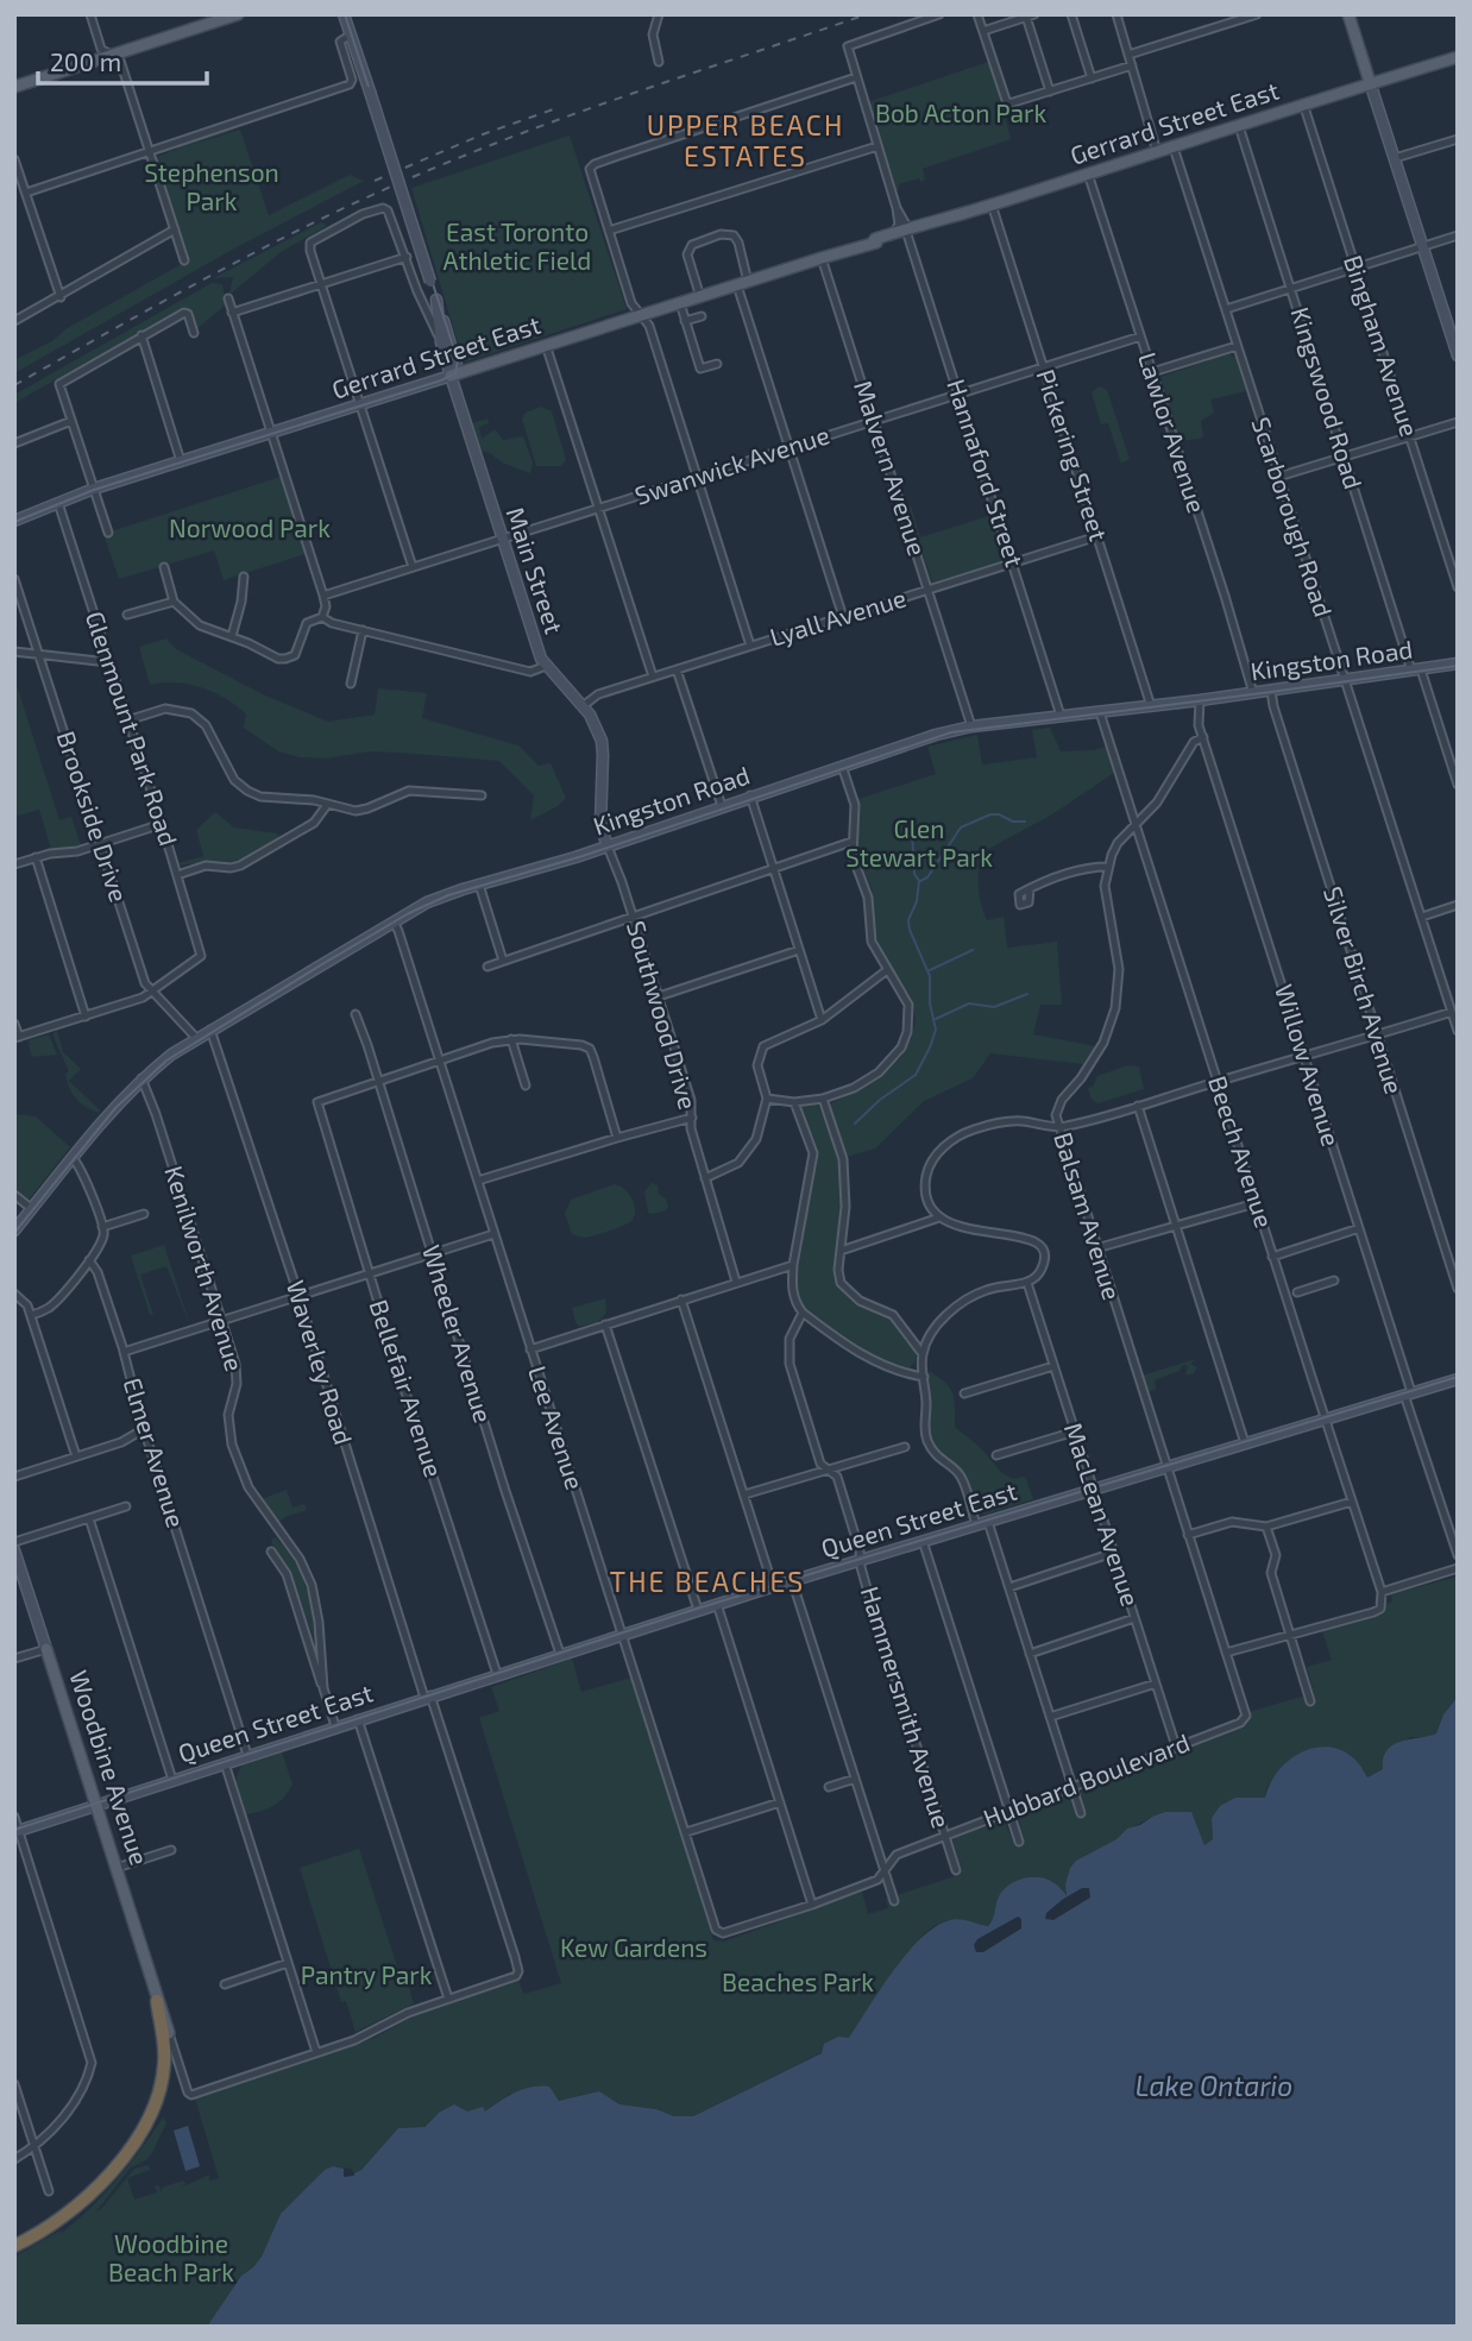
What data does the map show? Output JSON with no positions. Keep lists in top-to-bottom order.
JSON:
{
  "streets": {
    "highway": ["Woodbine Avenue"],
    "main road": [
      "Gerrard Street East",
      "Main Street",
      "Kingston Road",
      "Queen Street East"
    ],
    "street": [
      "Bingham Avenue",
      "Kingswood Road",
      "Lawlor Avenue",
      "Pickering Street",
      "Swanwick Avenue",
      "Malvern Avenue",
      "Hannaford Street",
      "Scarborough Road",
      "Lyall Avenue",
      "Glenmount Park Road",
      "Brookside Drive",
      "Silver Birch Avenue",
      "Southwood Drive",
      "Willow Avenue",
      "Beech Avenue",
      "Balsam Avenue",
      "Kenilworth Avenue",
      "Wheeler Avenue",
      "Waverley Road",
      "Bellefair Avenue",
      "Lee Avenue",
      "Elmer Avenue",
      "MacLean Avenue",
      "Hammersmith Avenue",
      "Hubbard Boulevard"
    ]
  },
  "crossings": [
    ["Gerrard Street East", "Bingham Avenue"],
    ["Gerrard Street East", "Kingswood Road"],
    ["Gerrard Street East", "Lawlor Avenue"],
    ["Gerrard Street East", "Pickering Street"],
    ["Gerrard Street East", "Malvern Avenue"],
    ["Gerrard Street East", "Hannaford Street"],
    ["Gerrard Street East", "Scarborough Road"],
    ["Gerrard Street East", "Main Street"],
    ["Gerrard Street East", "Glenmount Park Road"],
    ["Kingswood Road", "Kingston Road"],
    ["Lawlor Avenue", "Swanwick Avenue"],
    ["Lawlor Avenue", "Kingston Road"],
    ["Pickering Street", "Swanwick Avenue"],
    ["Pickering Street", "Lyall Avenue"],
    ["Pickering Street", "Kingston Road"],
    ["Swanwick Avenue", "Malvern Avenue"],
    ["Swanwick Avenue", "Hannaford Street"],
    ["Swanwick Avenue", "Main Street"],
    ["Malvern Avenue", "Lyall Avenue"],
    ["Malvern Avenue", "Kingston Road"],
    ["Hannaford Street", "Lyall Avenue"],
    ["Hannaford Street", "Kingston Road"],
    ["Scarborough Road", "Kingston Road"],
    ["Main Street", "Lyall Avenue"],
    ["Main Street", "Kingston Road"],
    ["Main Street", "Southwood Drive"],
    ["Kingston Road", "Brookside Drive"],
    ["Kingston Road", "Silver Birch Avenue"],
    ["Kingston Road", "Southwood Drive"],
    ["Kingston Road", "Beech Avenue"],
    ["Kingston Road", "Kenilworth Avenue"],
    ["Kingston Road", "Waverley Road"],
    ["Kingston Road", "Lee Avenue"],
    ["Glenmount Park Road", "Brookside Drive"],
    ["Willow Avenue", "Queen Street East"],
    ["Beech Avenue", "Queen Street East"],
    ["Balsam Avenue", "Queen Street East"],
    ["Balsam Avenue", "Hubbard Boulevard"],
    ["Kenilworth Avenue", "Queen Street East"],
    ["Wheeler Avenue", "Bellefair Avenue"],
    ["Wheeler Avenue", "Queen Street East"],
    ["Waverley Road", "Queen Street East"],
    ["Bellefair Avenue", "Queen Street East"],
    ["Lee Avenue", "Queen Street East"],
    ["Lee Avenue", "Hubbard Boulevard"],
    ["Elmer Avenue", "Queen Street East"],
    ["MacLean Avenue", "Queen Street East"],
    ["MacLean Avenue", "Hubbard Boulevard"],
    ["Queen Street East", "Hammersmith Avenue"],
    ["Queen Street East", "Woodbine Avenue"],
    ["Hammersmith Avenue", "Hubbard Boulevard"]
  ],
  "districts": ["UPPER BEACH ESTATES", "THE BEACHES"],
  "water": ["Lake Ontario"],
  "parks": [
    "Bob Acton Park",
    "Stephenson Park",
    "East Toronto Athletic Field",
    "Norwood Park",
    "Glen Stewart Park",
    "Kew Gardens",
    "Pantry Park",
    "Beaches Park",
    "Woodbine Beach Park"
  ],
  "scale_bar": "200 m"
}
